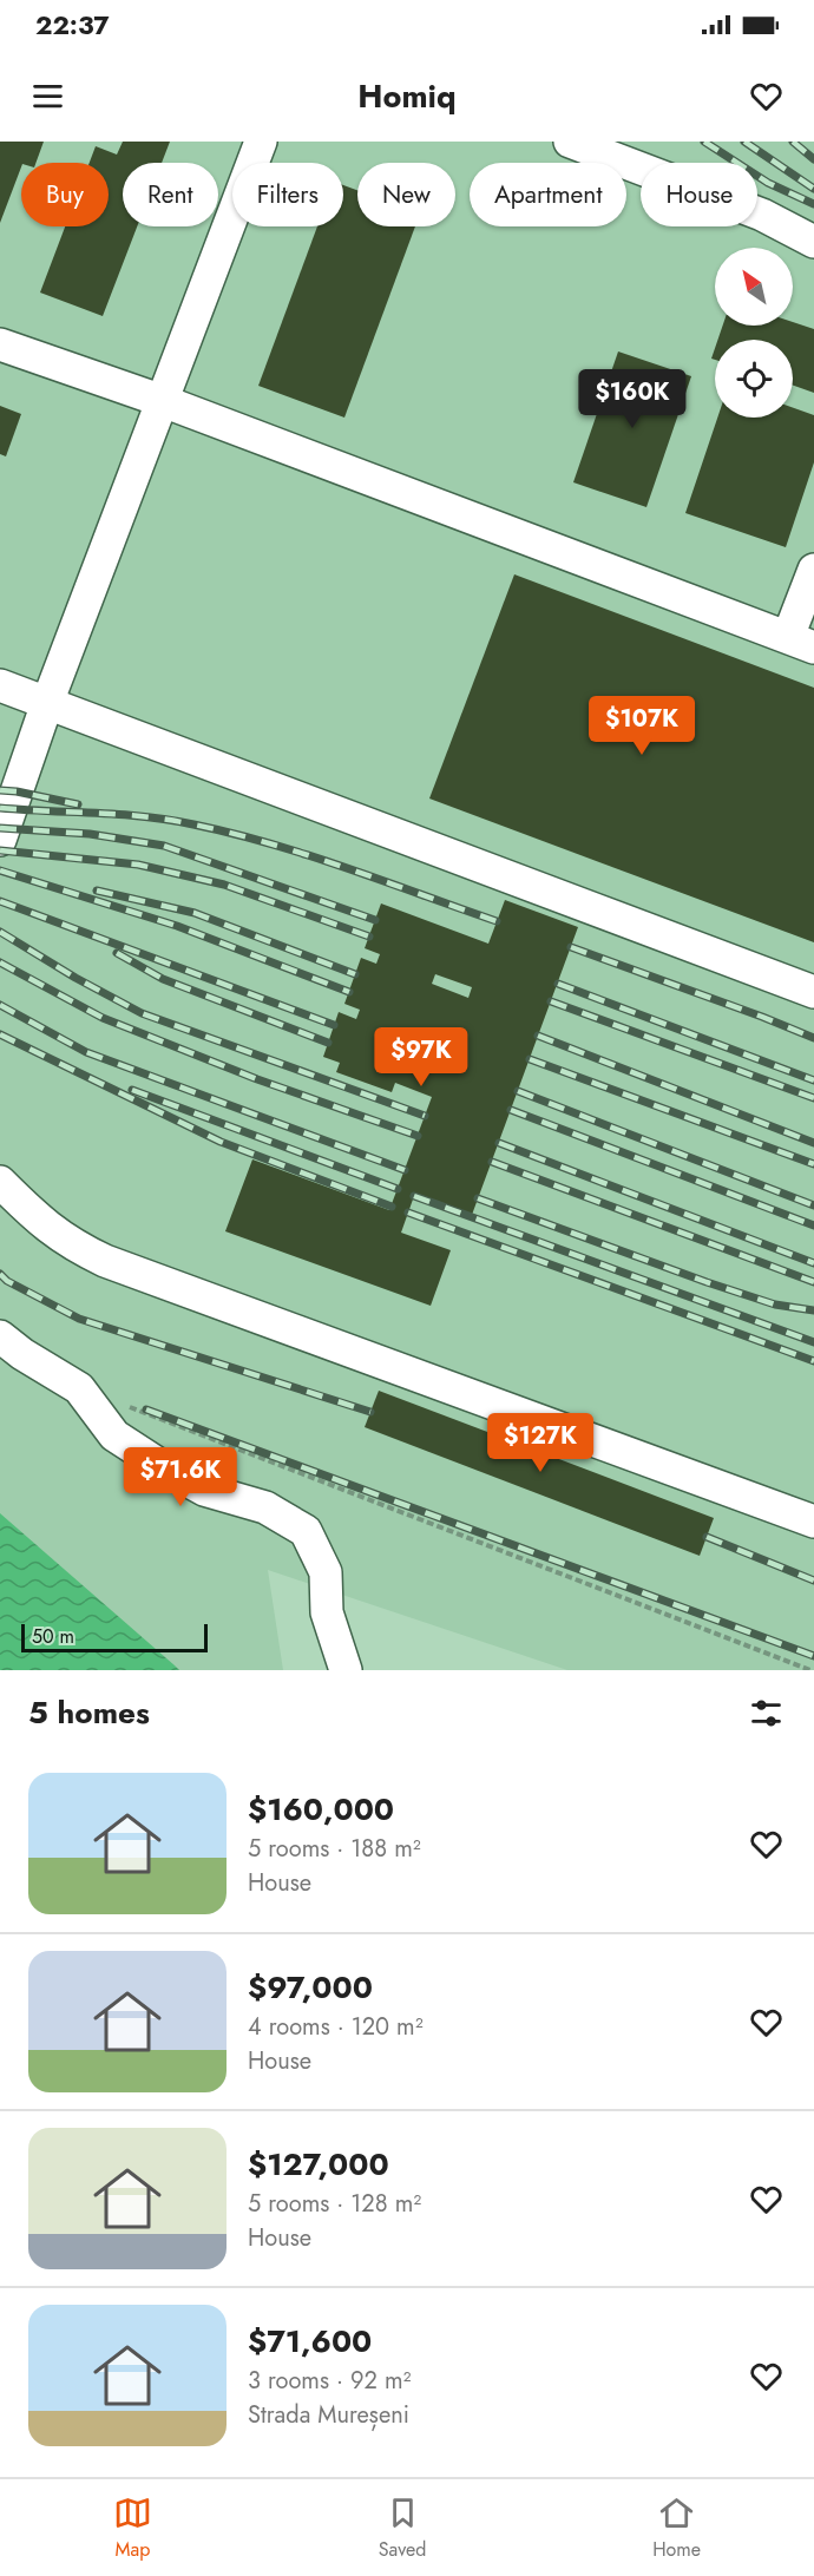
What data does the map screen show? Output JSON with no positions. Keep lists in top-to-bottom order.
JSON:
{
  "scale_bar": "50 m",
  "north": "top left",
  "page": {
    "status": "22:37",
    "header": "Homiq",
    "chip": [
      "Buy",
      "Rent",
      "Filters",
      "New",
      "Apartment",
      "House"
    ],
    "price": [
      "$160K",
      "$107K",
      "$97K",
      "$127K",
      "$71.6K"
    ],
    "scale": "50 m",
    "heading": "5 homes",
    "list": [
      {
        "name": "$160,000",
        "note": "5 rooms · 188 m² · House"
      },
      {
        "name": "$97,000",
        "note": "4 rooms · 120 m² · House"
      },
      {
        "name": "$127,000",
        "note": "5 rooms · 128 m² · House"
      },
      {
        "name": "$71,600",
        "note": "3 rooms · 92 m² · Strada Mureșeni"
      }
    ],
    "tabs": ["Map", "Saved", "Home"]
  }
}
